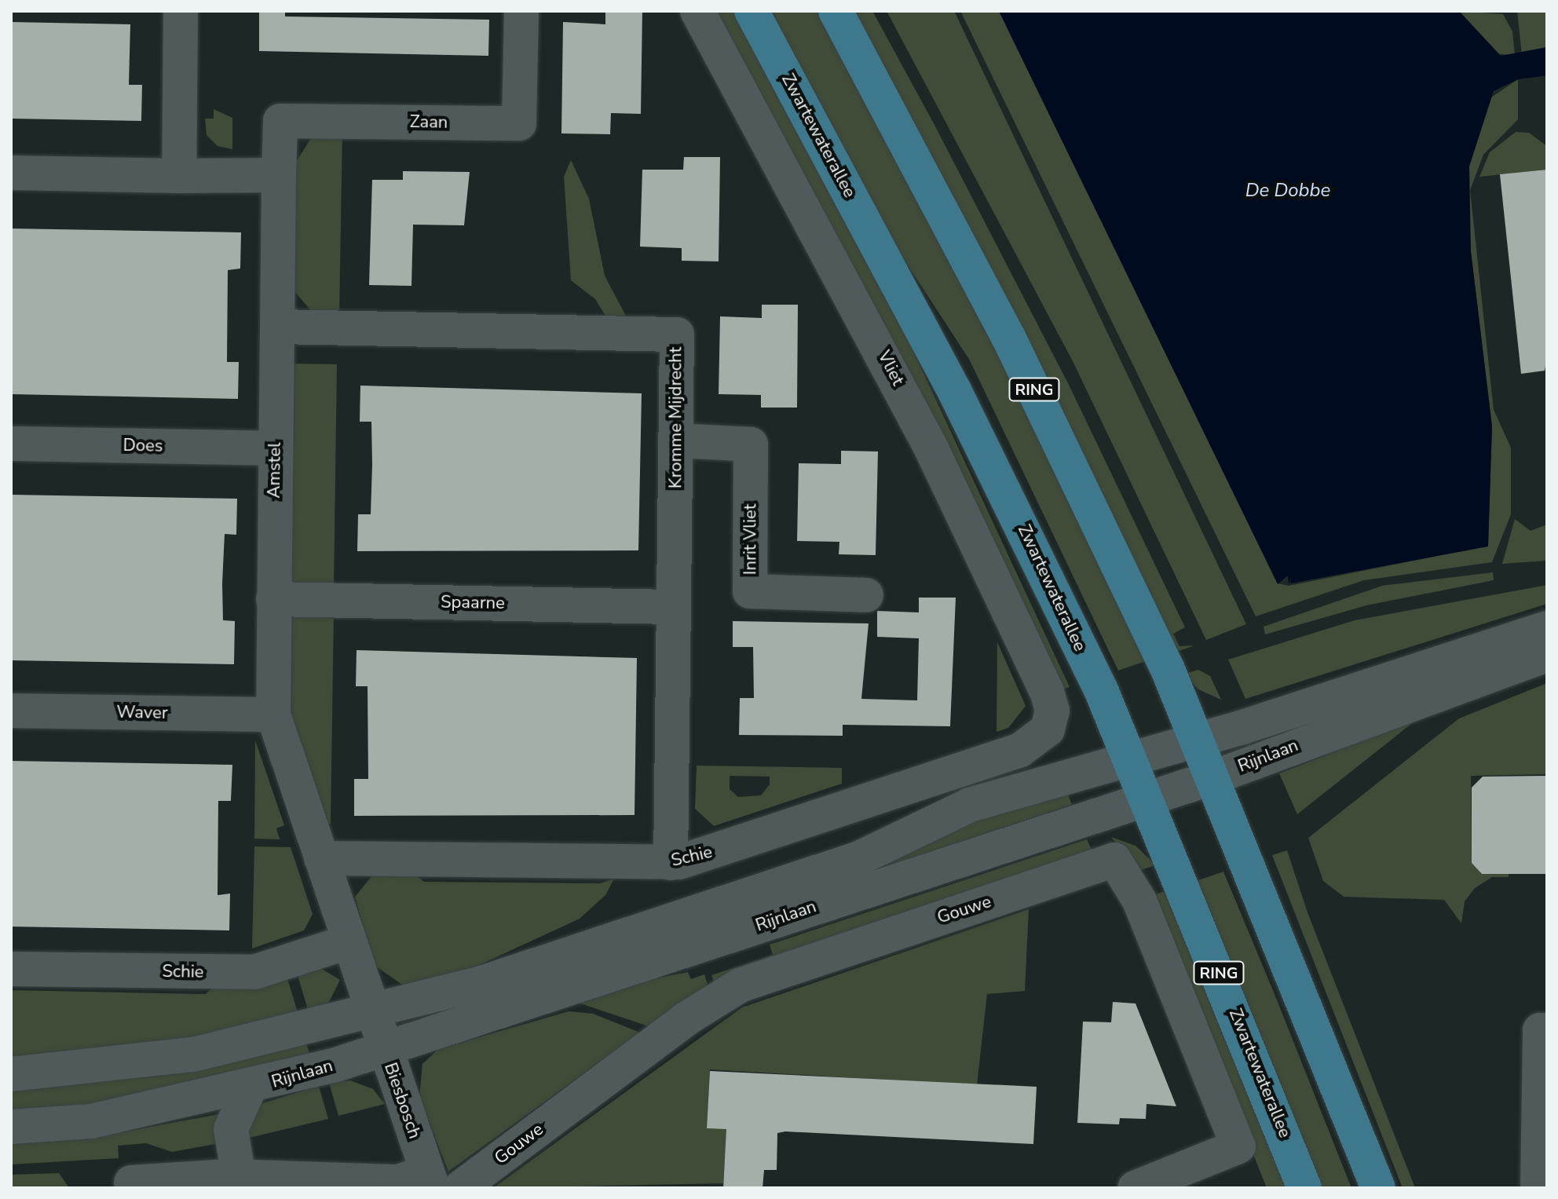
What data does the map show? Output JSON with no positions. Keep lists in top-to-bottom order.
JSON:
{
  "streets": {
    "main road": ["Zwartewaterallee", "RING"],
    "street": [
      "Zaan",
      "Vliet",
      "Kromme Mijdrecht",
      "Does",
      "Amstel",
      "Inrit Vliet",
      "Spaarne",
      "Waver",
      "Rijnlaan",
      "Schie",
      "Gouwe",
      "Biesbosch"
    ]
  },
  "crossings": [
    ["Zaan", "Amstel"],
    ["Zwartewaterallee", "Rijnlaan"],
    ["Vliet", "Schie"],
    ["RING", "Rijnlaan"],
    ["Kromme Mijdrecht", "Amstel"],
    ["Kromme Mijdrecht", "Inrit Vliet"],
    ["Kromme Mijdrecht", "Spaarne"],
    ["Kromme Mijdrecht", "Schie"],
    ["Does", "Amstel"],
    ["Amstel", "Spaarne"],
    ["Amstel", "Waver"],
    ["Amstel", "Rijnlaan"],
    ["Amstel", "Schie"],
    ["Amstel", "Biesbosch"],
    ["Rijnlaan", "Biesbosch"]
  ],
  "water": ["De Dobbe"]
}
